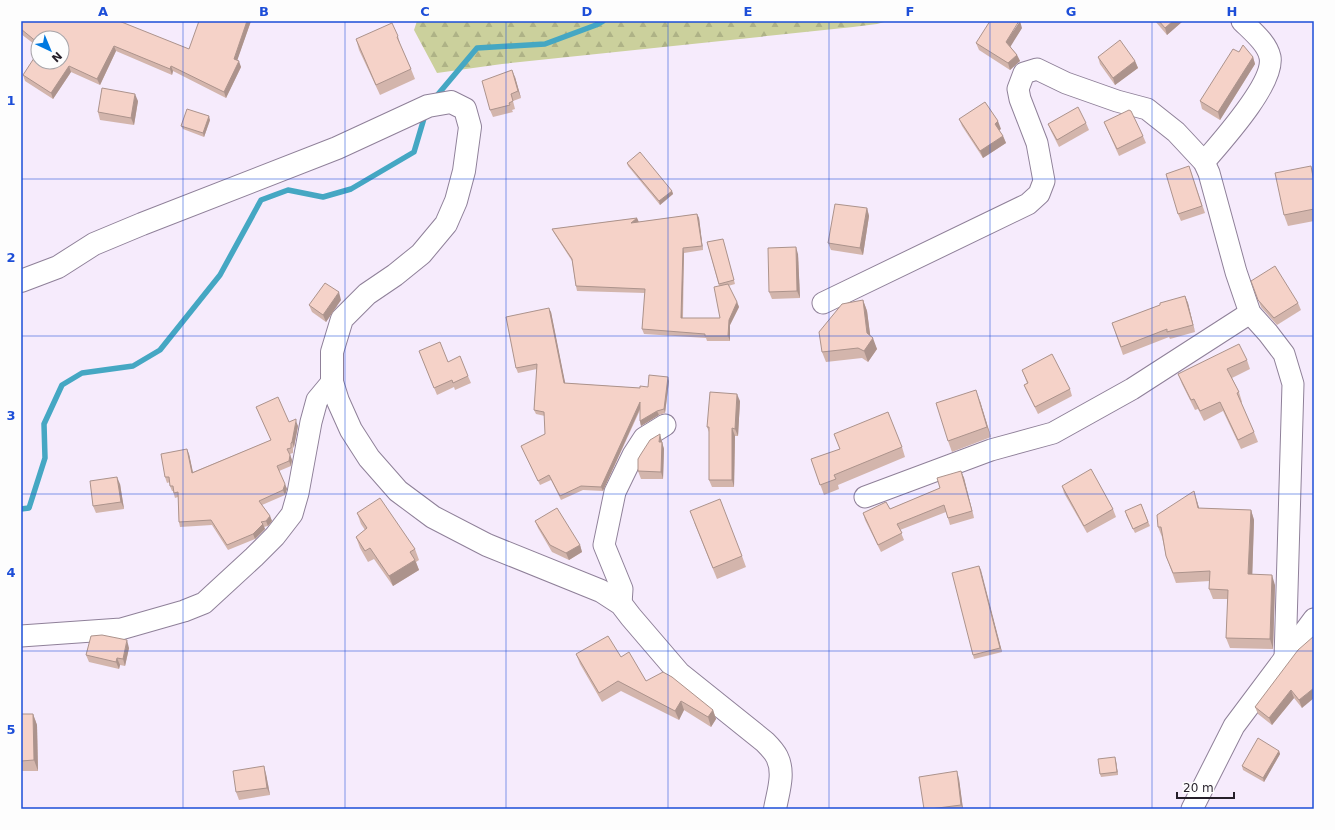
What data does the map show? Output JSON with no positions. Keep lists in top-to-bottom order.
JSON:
{
  "scale_bar": "20 m",
  "north": "bottom right",
  "grid": {
    "columns": [
      "A",
      "B",
      "C",
      "D",
      "E",
      "F",
      "G",
      "H"
    ],
    "rows": [
      "1",
      "2",
      "3",
      "4",
      "5"
    ]
  }
}
